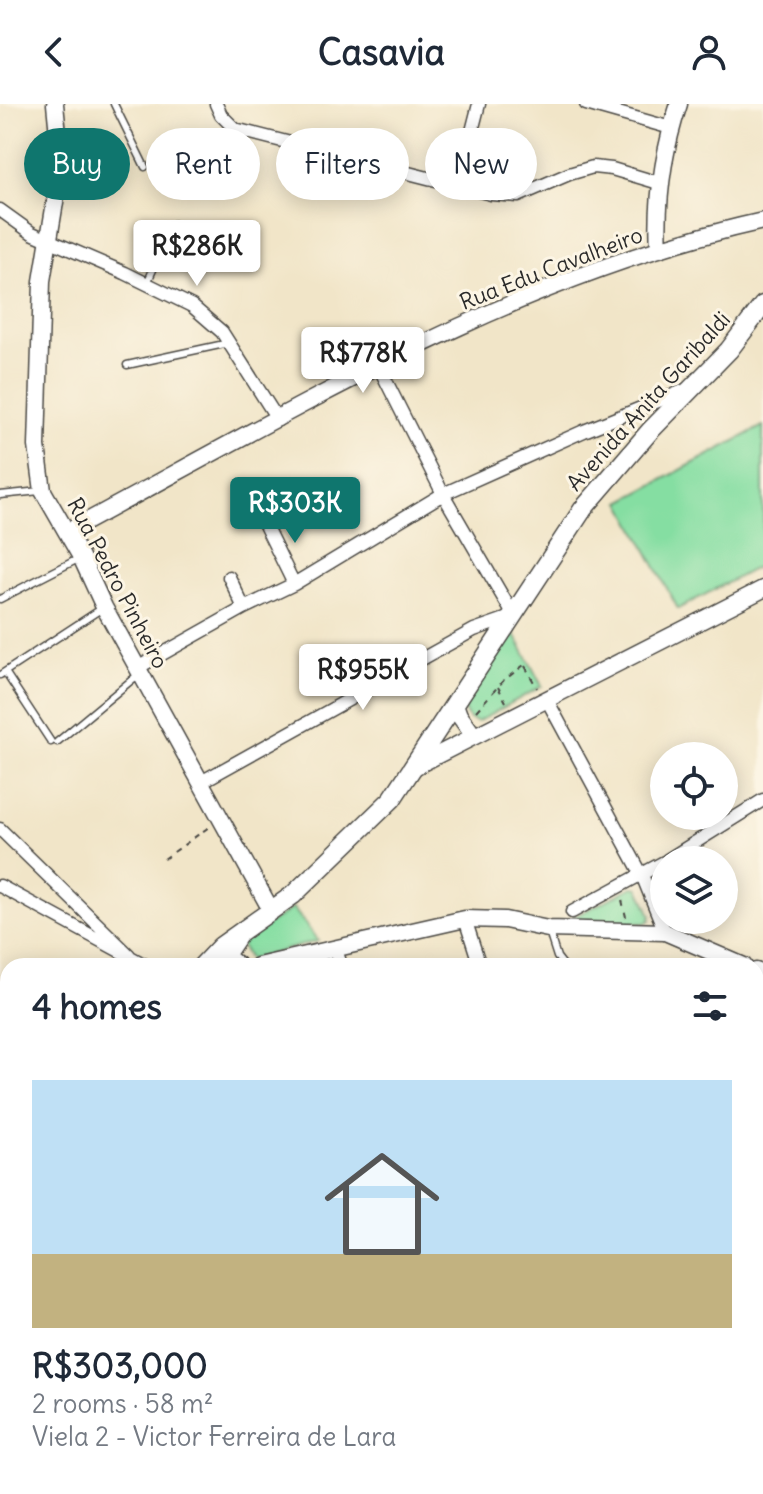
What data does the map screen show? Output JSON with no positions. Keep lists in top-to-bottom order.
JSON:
{
  "streets": {
    "main road": ["Avenida Anita Garibaldi"],
    "street": ["Rua Edu Cavalheiro", "Rua Pedro Pinheiro"]
  },
  "crossings": [
    ["Rua Edu Cavalheiro", "Rua Pedro Pinheiro"],
    ["Avenida Anita Garibaldi", "Rua Pedro Pinheiro"]
  ],
  "page": {
    "header": "Casavia",
    "chip": [
      "Buy",
      "Rent",
      "Filters",
      "New"
    ],
    "price": [
      "R$286K",
      "R$778K",
      "R$303K",
      "R$955K"
    ],
    "heading": "4 homes",
    "list": [
      {
        "name": "R$303,000",
        "note": "2 rooms · 58 m² · Viela 2 - Victor Ferreira de Lara"
      }
    ]
  }
}
